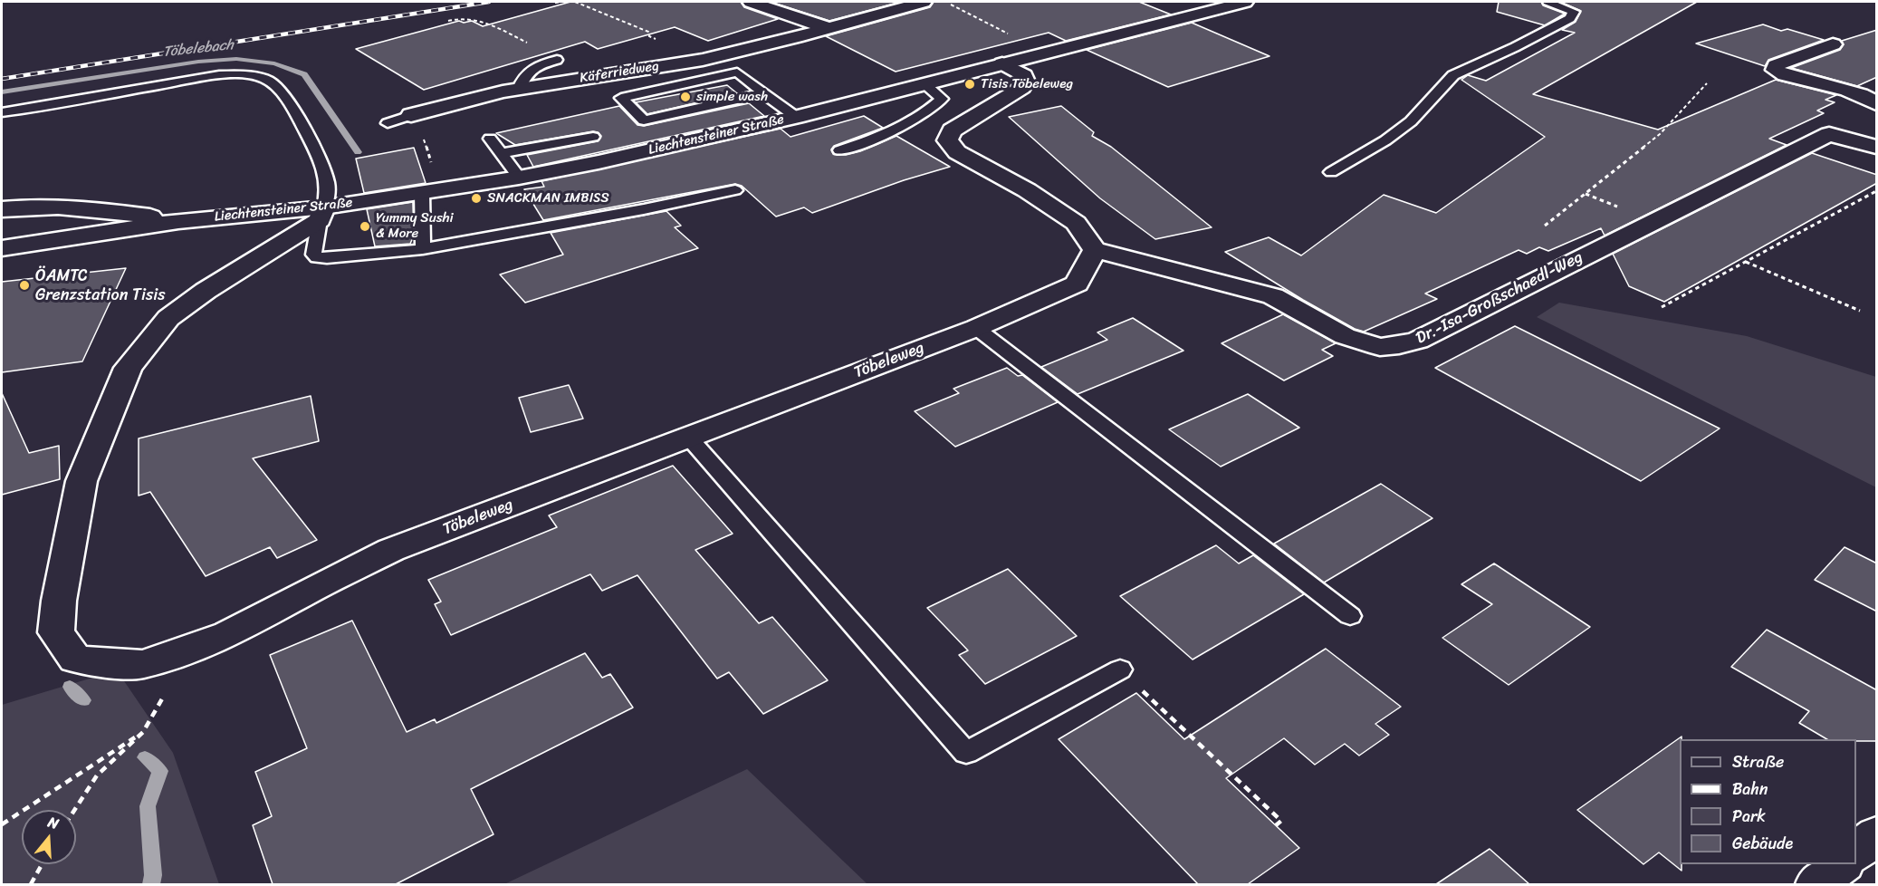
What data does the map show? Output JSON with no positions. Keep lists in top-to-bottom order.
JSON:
{
  "streets": {
    "street": [
      "Käferriedweg",
      "Liechtensteiner Straße",
      "Dr.-Isa-Großschaedl-Weg",
      "Töbeleweg"
    ]
  },
  "crossings": [
    ["Liechtensteiner Straße", "Töbeleweg"],
    ["Dr.-Isa-Großschaedl-Weg", "Töbeleweg"]
  ],
  "water": ["Töbelebach"],
  "places": [
    "Tisis Töbeleweg",
    "simple wash",
    "SNACKMAN IMBISS",
    "Yummy Sushi & More",
    "ÖAMTC Grenzstation Tisis"
  ],
  "legend": [
    "Straße",
    "Bahn",
    "Park",
    "Gebäude"
  ],
  "north": "top"
}
